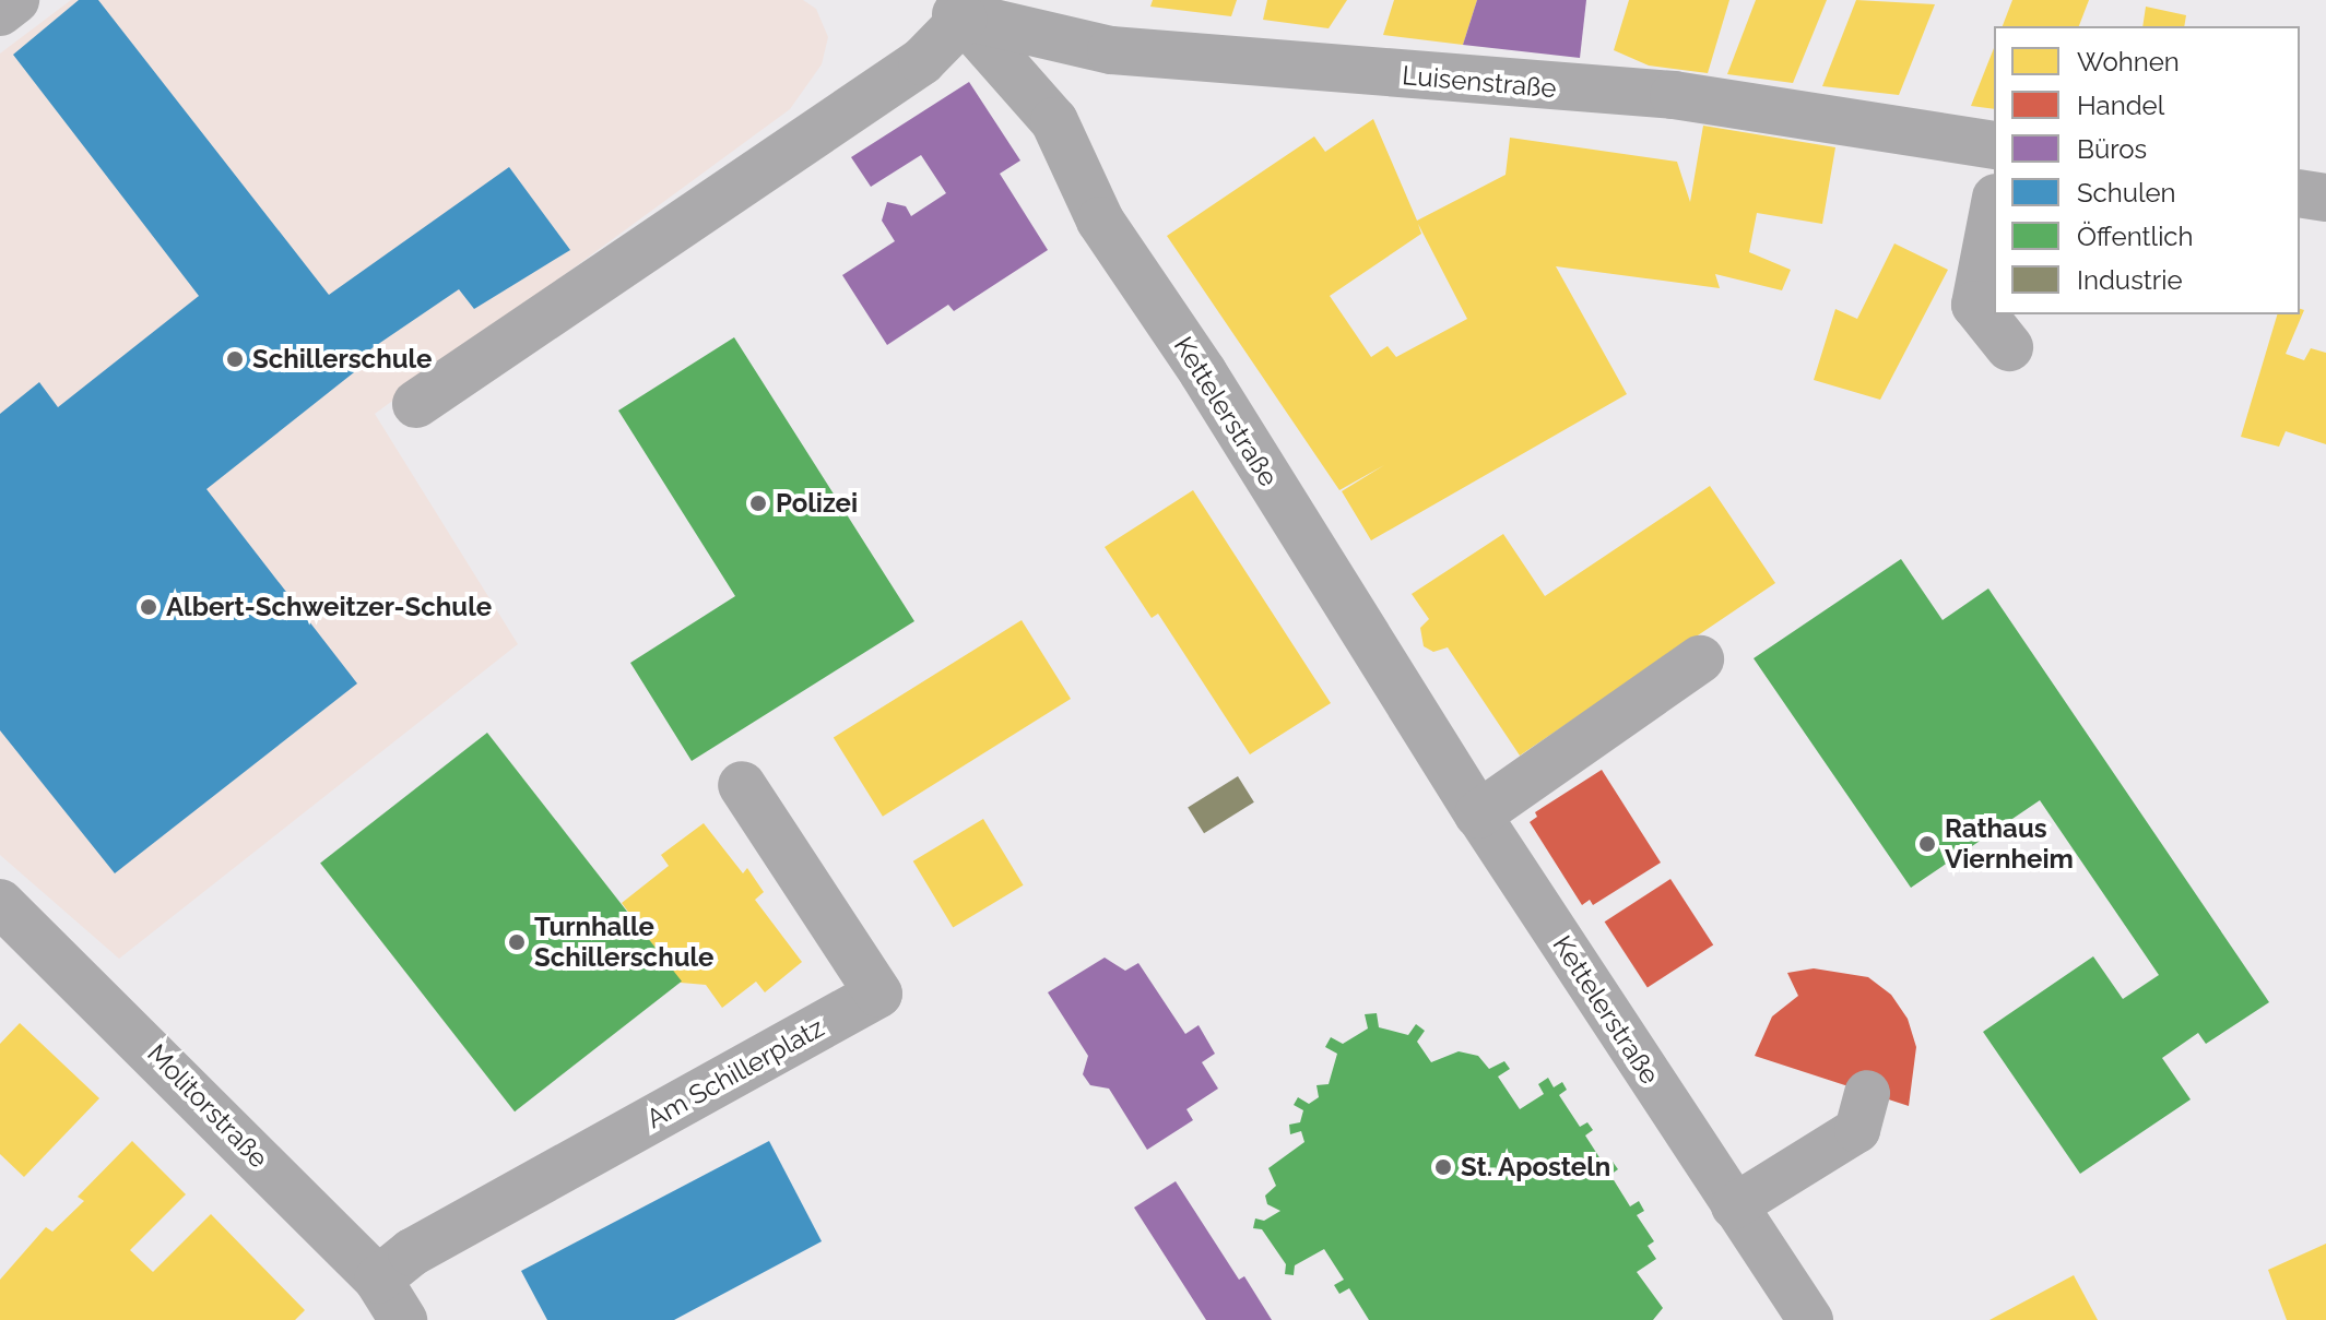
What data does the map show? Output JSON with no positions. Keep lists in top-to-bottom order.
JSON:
{
  "streets": {
    "street": [
      "Luisenstraße",
      "Kettelerstraße",
      "Am Schillerplatz",
      "Molitorstraße"
    ]
  },
  "crossings": [
    ["Luisenstraße", "Kettelerstraße"],
    ["Am Schillerplatz", "Molitorstraße"]
  ],
  "places": [
    "Schillerschule",
    "Polizei",
    "Albert-Schweitzer-Schule",
    "Rathaus Viernheim",
    "Turnhalle Schillerschule",
    "St. Aposteln"
  ],
  "legend": [
    "Wohnen",
    "Handel",
    "Büros",
    "Schulen",
    "Öffentlich",
    "Industrie"
  ]
}
